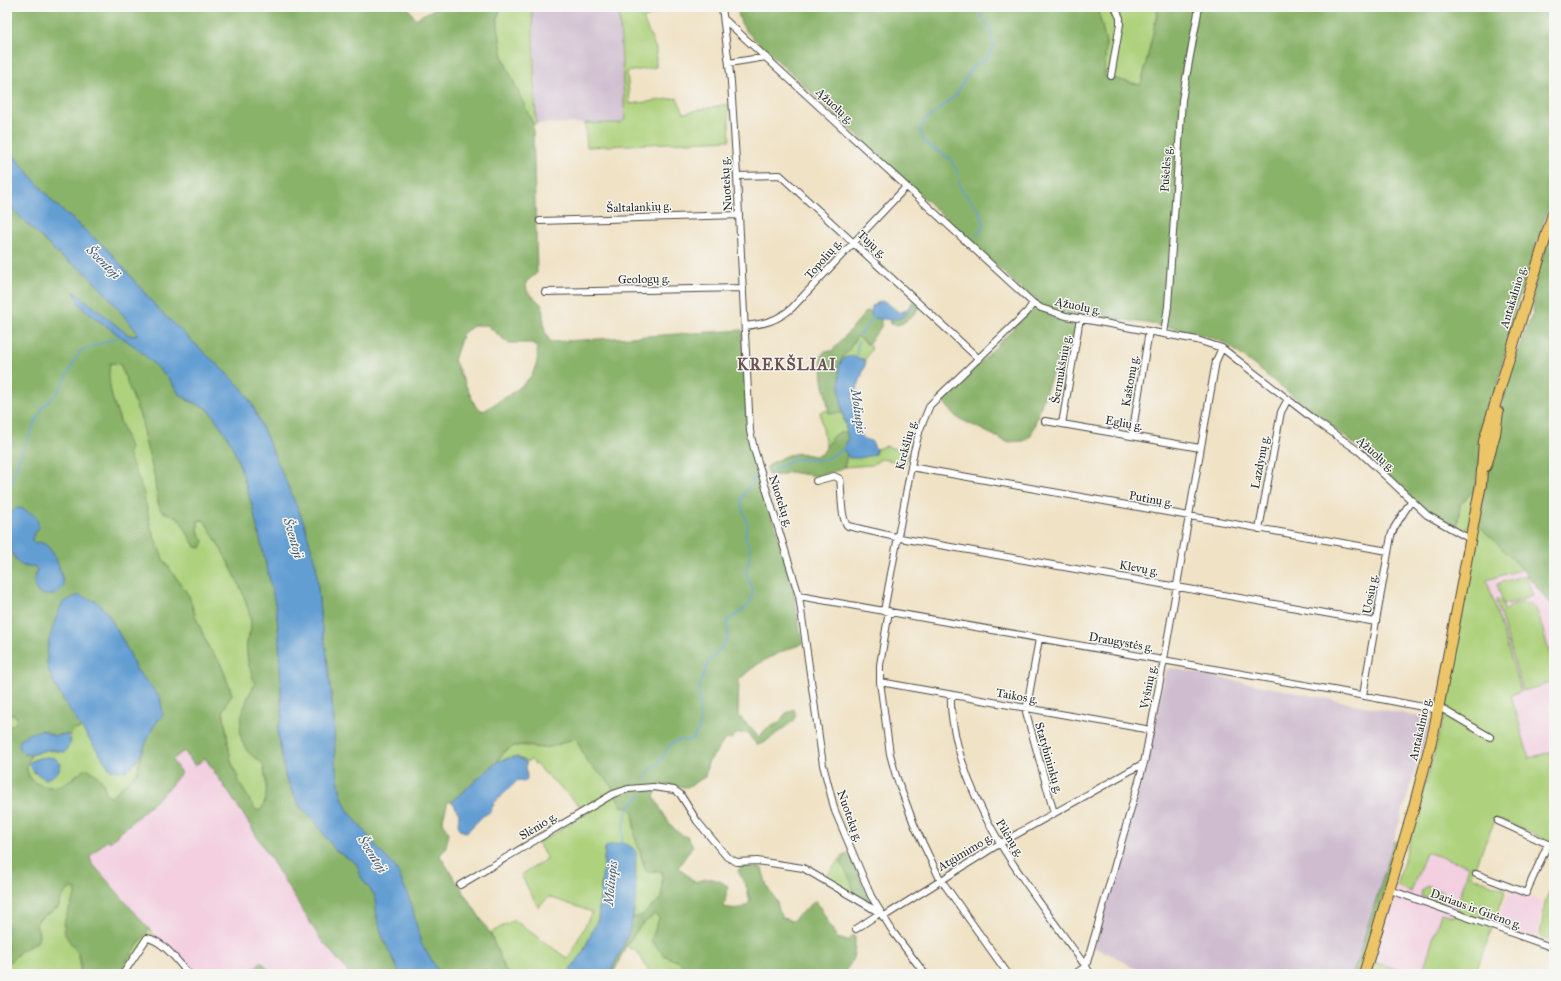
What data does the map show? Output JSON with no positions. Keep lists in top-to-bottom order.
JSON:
{
  "streets": {
    "main road": ["Antakalnio g."],
    "street": [
      "Ąžuolų g.",
      "Pušelės g.",
      "Nuotekų g.",
      "Šaltalankių g.",
      "Tujų g.",
      "Topolių g.",
      "Geologų g.",
      "Šermukšnių g.",
      "Kaštonų g.",
      "Eglių g.",
      "Krekšlių g.",
      "Lazdynų g.",
      "Putinų g.",
      "Klevų g.",
      "Uosių g.",
      "Draugystės g.",
      "Vyšnių g.",
      "Taikos g.",
      "Statybininkų g.",
      "Slėnio g.",
      "Pilėnų g.",
      "Atgimimo g.",
      "Dariaus ir Girėno g."
    ]
  },
  "crossings": [
    ["Ąžuolų g.", "Pušelės g."],
    ["Ąžuolų g.", "Nuotekų g."],
    ["Ąžuolų g.", "Topolių g."],
    ["Ąžuolų g.", "Antakalnio g."],
    ["Ąžuolų g.", "Šermukšnių g."],
    ["Ąžuolų g.", "Kaštonų g."],
    ["Ąžuolų g.", "Krekšlių g."],
    ["Ąžuolų g.", "Lazdynų g."],
    ["Ąžuolų g.", "Uosių g."],
    ["Ąžuolų g.", "Vyšnių g."],
    ["Nuotekų g.", "Šaltalankių g."],
    ["Nuotekų g.", "Tujų g."],
    ["Nuotekų g.", "Topolių g."],
    ["Nuotekų g.", "Geologų g."],
    ["Nuotekų g.", "Draugystės g."],
    ["Nuotekų g.", "Slėnio g."],
    ["Nuotekų g.", "Atgimimo g."],
    ["Tujų g.", "Topolių g."],
    ["Tujų g.", "Krekšlių g."],
    ["Antakalnio g.", "Draugystės g."],
    ["Antakalnio g.", "Dariaus ir Girėno g."],
    ["Šermukšnių g.", "Eglių g."],
    ["Kaštonų g.", "Eglių g."],
    ["Eglių g.", "Vyšnių g."],
    ["Krekšlių g.", "Putinų g."],
    ["Krekšlių g.", "Klevų g."],
    ["Krekšlių g.", "Draugystės g."],
    ["Krekšlių g.", "Taikos g."],
    ["Krekšlių g.", "Atgimimo g."],
    ["Lazdynų g.", "Putinų g."],
    ["Putinų g.", "Uosių g."],
    ["Putinų g.", "Vyšnių g."],
    ["Klevų g.", "Uosių g."],
    ["Klevų g.", "Vyšnių g."],
    ["Uosių g.", "Draugystės g."],
    ["Draugystės g.", "Vyšnių g."],
    ["Draugystės g.", "Statybininkų g."],
    ["Vyšnių g.", "Taikos g."],
    ["Vyšnių g.", "Pilėnų g."],
    ["Vyšnių g.", "Atgimimo g."],
    ["Taikos g.", "Statybininkų g."],
    ["Taikos g.", "Pilėnų g."],
    ["Statybininkų g.", "Atgimimo g."],
    ["Slėnio g.", "Atgimimo g."],
    ["Pilėnų g.", "Atgimimo g."]
  ],
  "districts": ["KREKŠLIAI"],
  "water": ["Šventoji", "Moliupis"]
}
